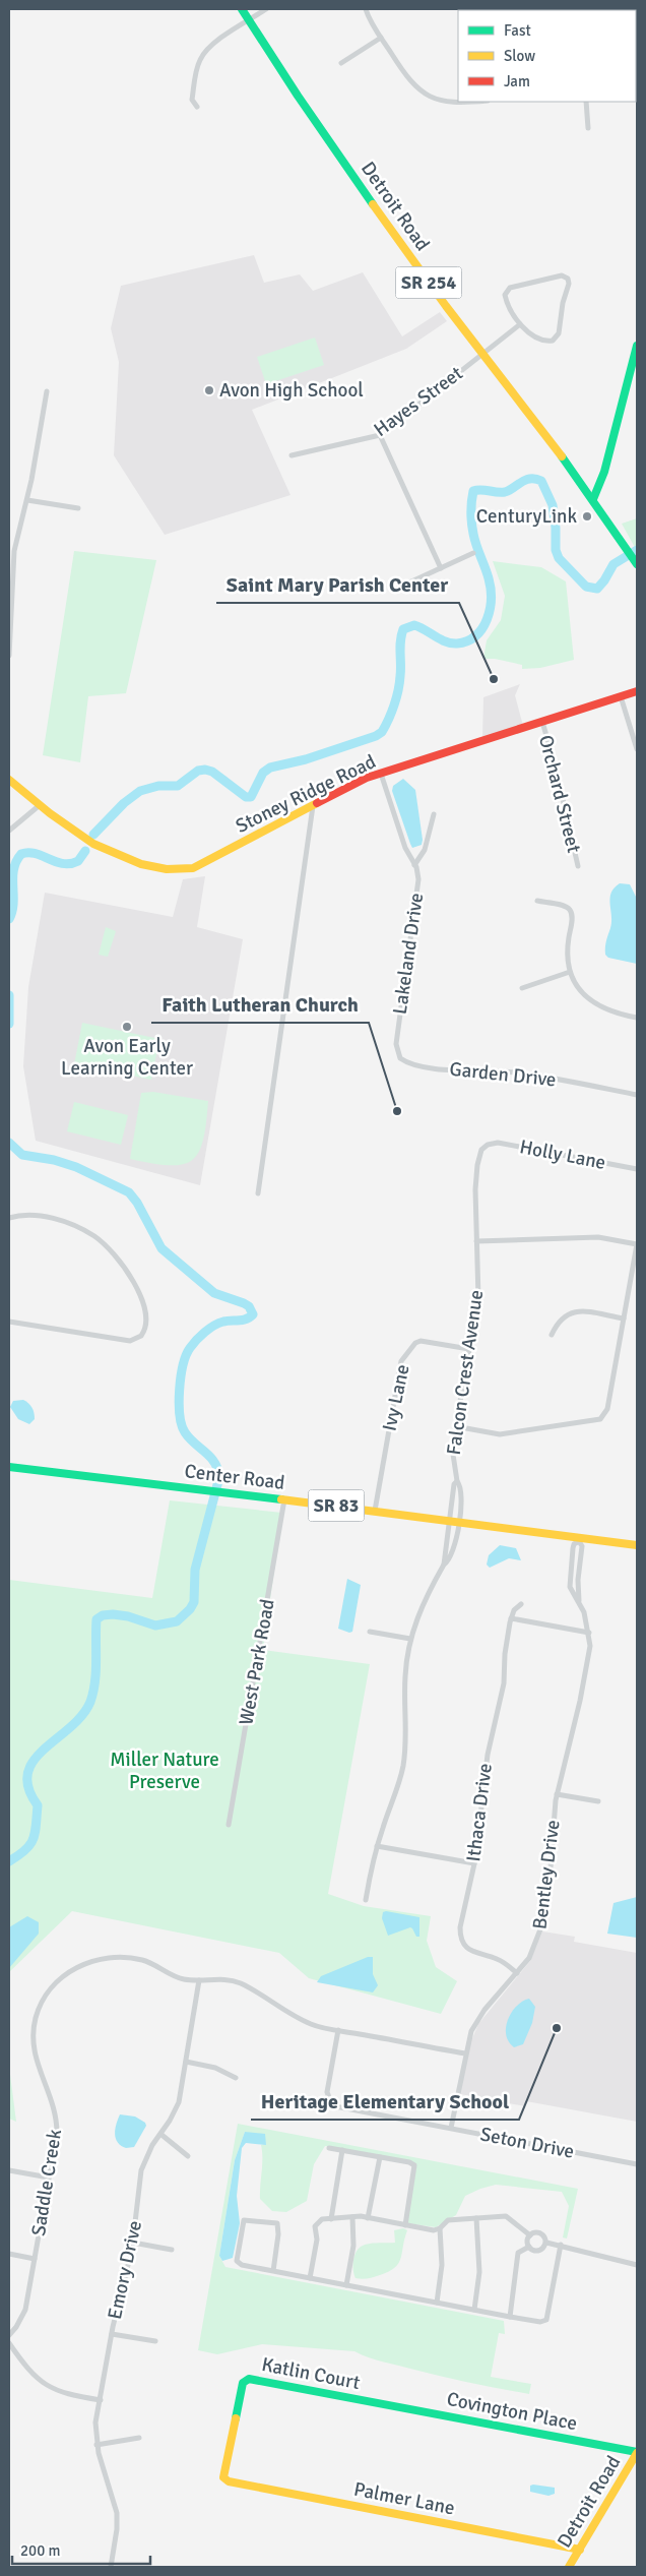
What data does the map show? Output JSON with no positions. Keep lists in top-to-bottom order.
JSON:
{
  "streets": {
    "street": [
      "Detroit Road",
      "SR 254",
      "Hayes Street",
      "Stoney Ridge Road",
      "Orchard Street",
      "Lakeland Drive",
      "Garden Drive",
      "Holly Lane",
      "Falcon Crest Avenue",
      "Ivy Lane",
      "Center Road",
      "SR 83",
      "West Park Road",
      "Ithaca Drive",
      "Bentley Drive",
      "Seton Drive",
      "Saddle Creek",
      "Emory Drive",
      "Katlin Court",
      "Covington Place",
      "Palmer Lane"
    ]
  },
  "crossings": [
    ["Detroit Road", "Hayes Street"],
    ["Detroit Road", "Covington Place"],
    ["Detroit Road", "Palmer Lane"],
    ["Stoney Ridge Road", "Orchard Street"],
    ["Stoney Ridge Road", "Lakeland Drive"],
    ["Lakeland Drive", "Garden Drive"],
    ["Holly Lane", "Falcon Crest Avenue"],
    ["Falcon Crest Avenue", "Ivy Lane"],
    ["Falcon Crest Avenue", "Center Road"],
    ["Ivy Lane", "Center Road"],
    ["Center Road", "West Park Road"],
    ["Center Road", "Bentley Drive"],
    ["Ithaca Drive", "Bentley Drive"],
    ["Bentley Drive", "Seton Drive"],
    ["Bentley Drive", "Saddle Creek"],
    ["Seton Drive", "Saddle Creek"],
    ["Saddle Creek", "Emory Drive"],
    ["Katlin Court", "Covington Place"],
    ["Katlin Court", "Palmer Lane"]
  ],
  "parks": ["Miller Nature Preserve"],
  "places": [
    "Avon High School",
    "CenturyLink",
    "Saint Mary Parish Center",
    "Avon Early Learning Center",
    "Faith Lutheran Church",
    "Heritage Elementary School"
  ],
  "legend": ["Fast", "Slow", "Jam"],
  "scale_bar": "200 m"
}
